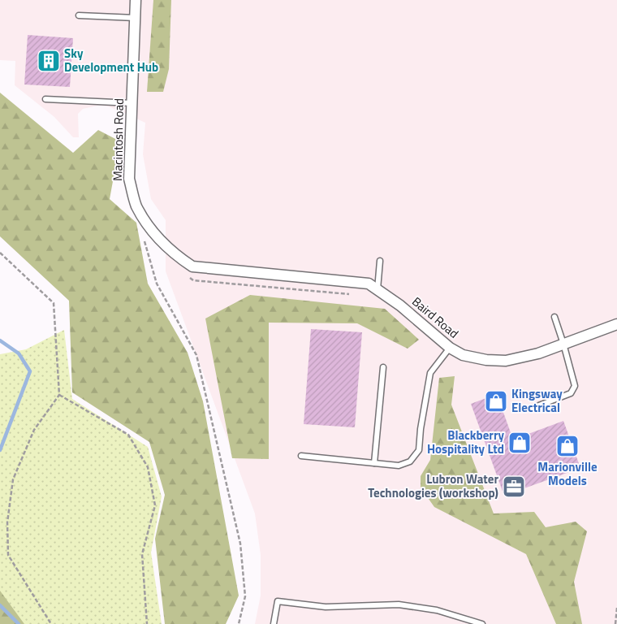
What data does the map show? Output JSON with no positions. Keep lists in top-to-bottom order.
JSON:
{
  "streets": {
    "street": ["Macintosh Road", "Baird Road"]
  },
  "crossings": [
    ["Macintosh Road", "Baird Road"]
  ],
  "places": {
    "building": ["Sky Development Hub"],
    "shop": ["Kingsway Electrical", "Blackberry Hospitality Ltd", "Marionville Models"],
    "office": ["Lubron Water Technologies (workshop)"]
  }
}
